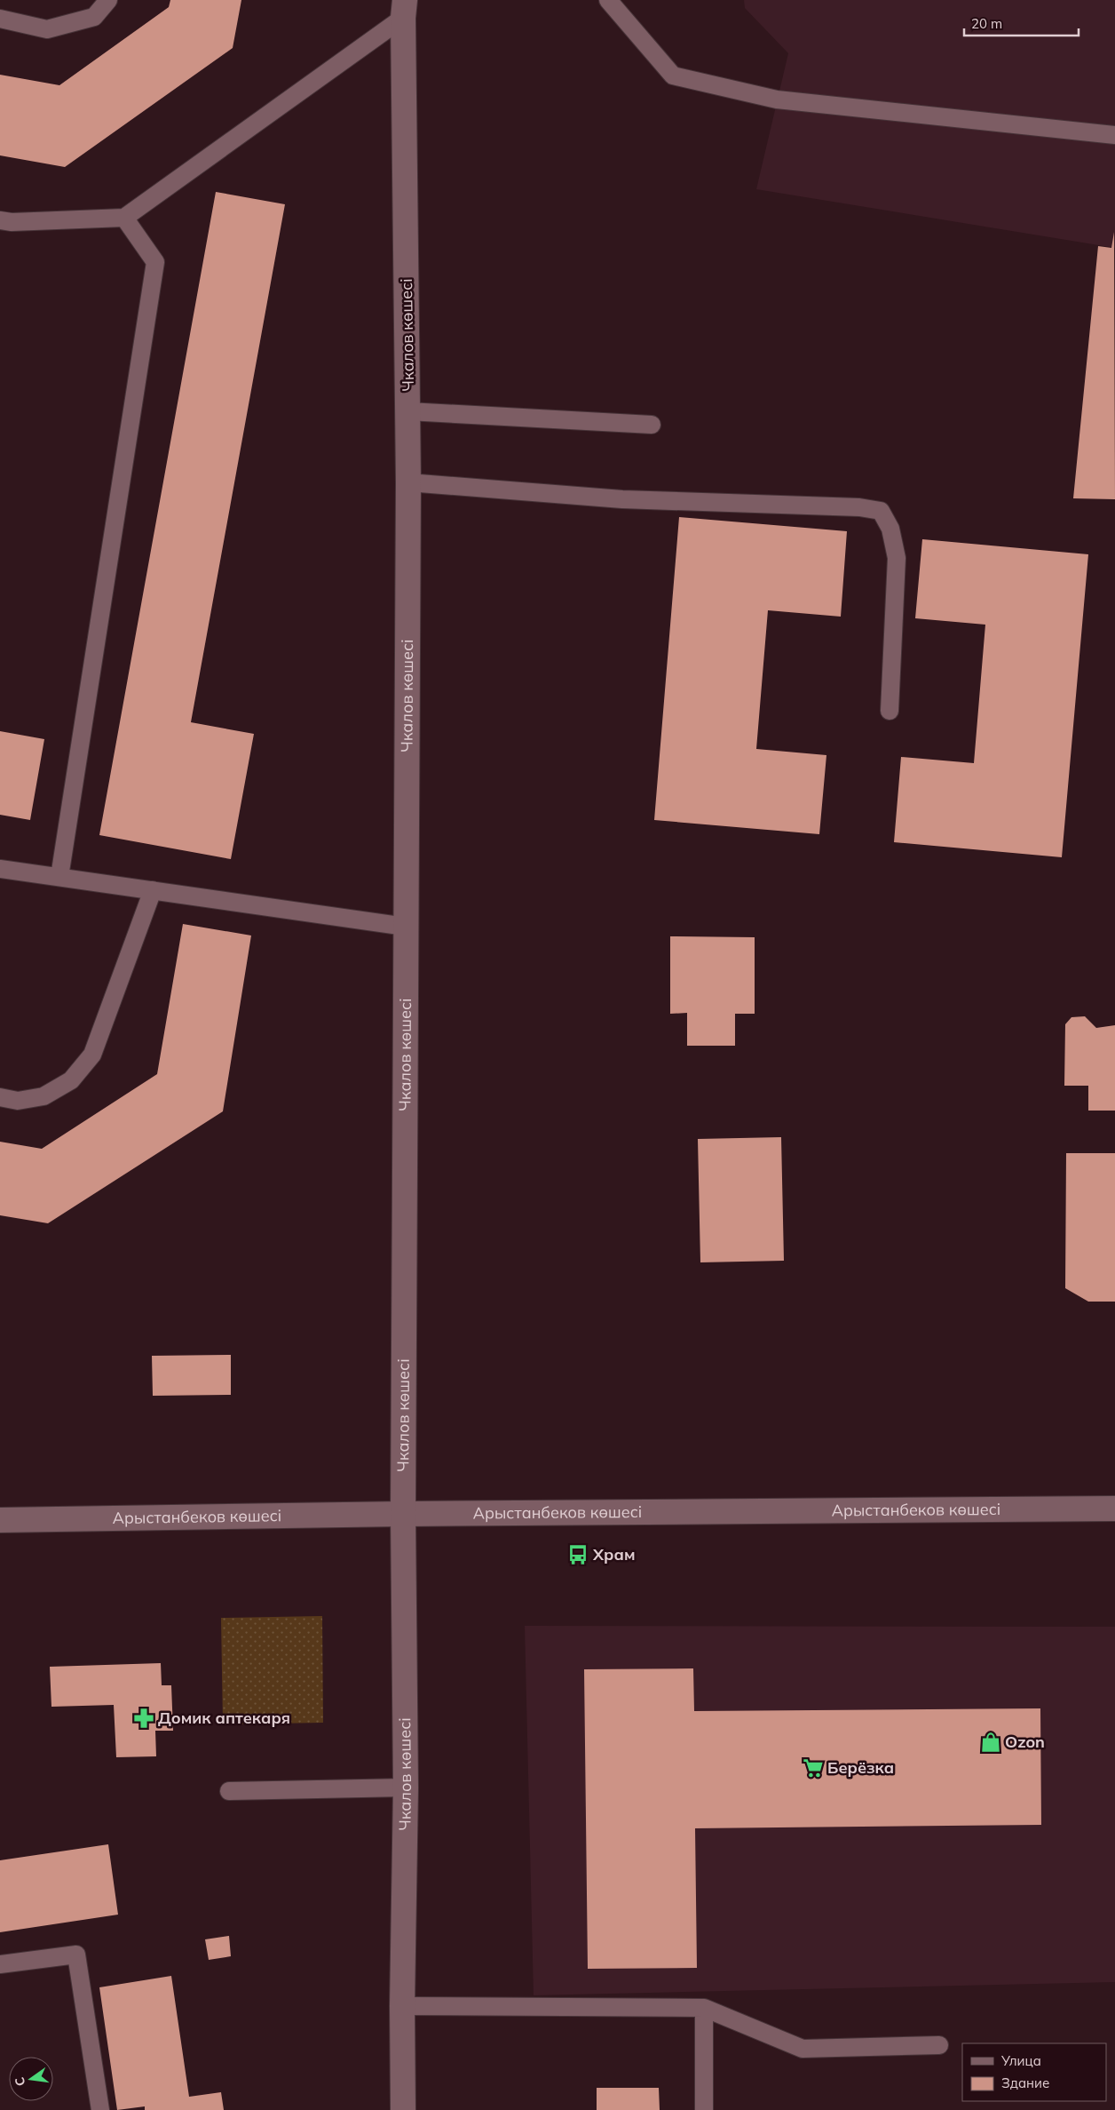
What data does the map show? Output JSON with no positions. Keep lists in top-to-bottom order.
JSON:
{
  "streets": {
    "street": ["Чкалов көшесі", "Арыстанбеков көшесі"]
  },
  "crossings": [
    ["Чкалов көшесі", "Арыстанбеков көшесі"]
  ],
  "places": {
    "bus stop": ["Храм"],
    "pharmacy": ["Домик аптекаря"],
    "shop": ["Ozon"],
    "supermarket": ["Берёзка"]
  },
  "legend": ["Улица", "Здание"],
  "scale_bar": "20 m",
  "north": "left"
}
